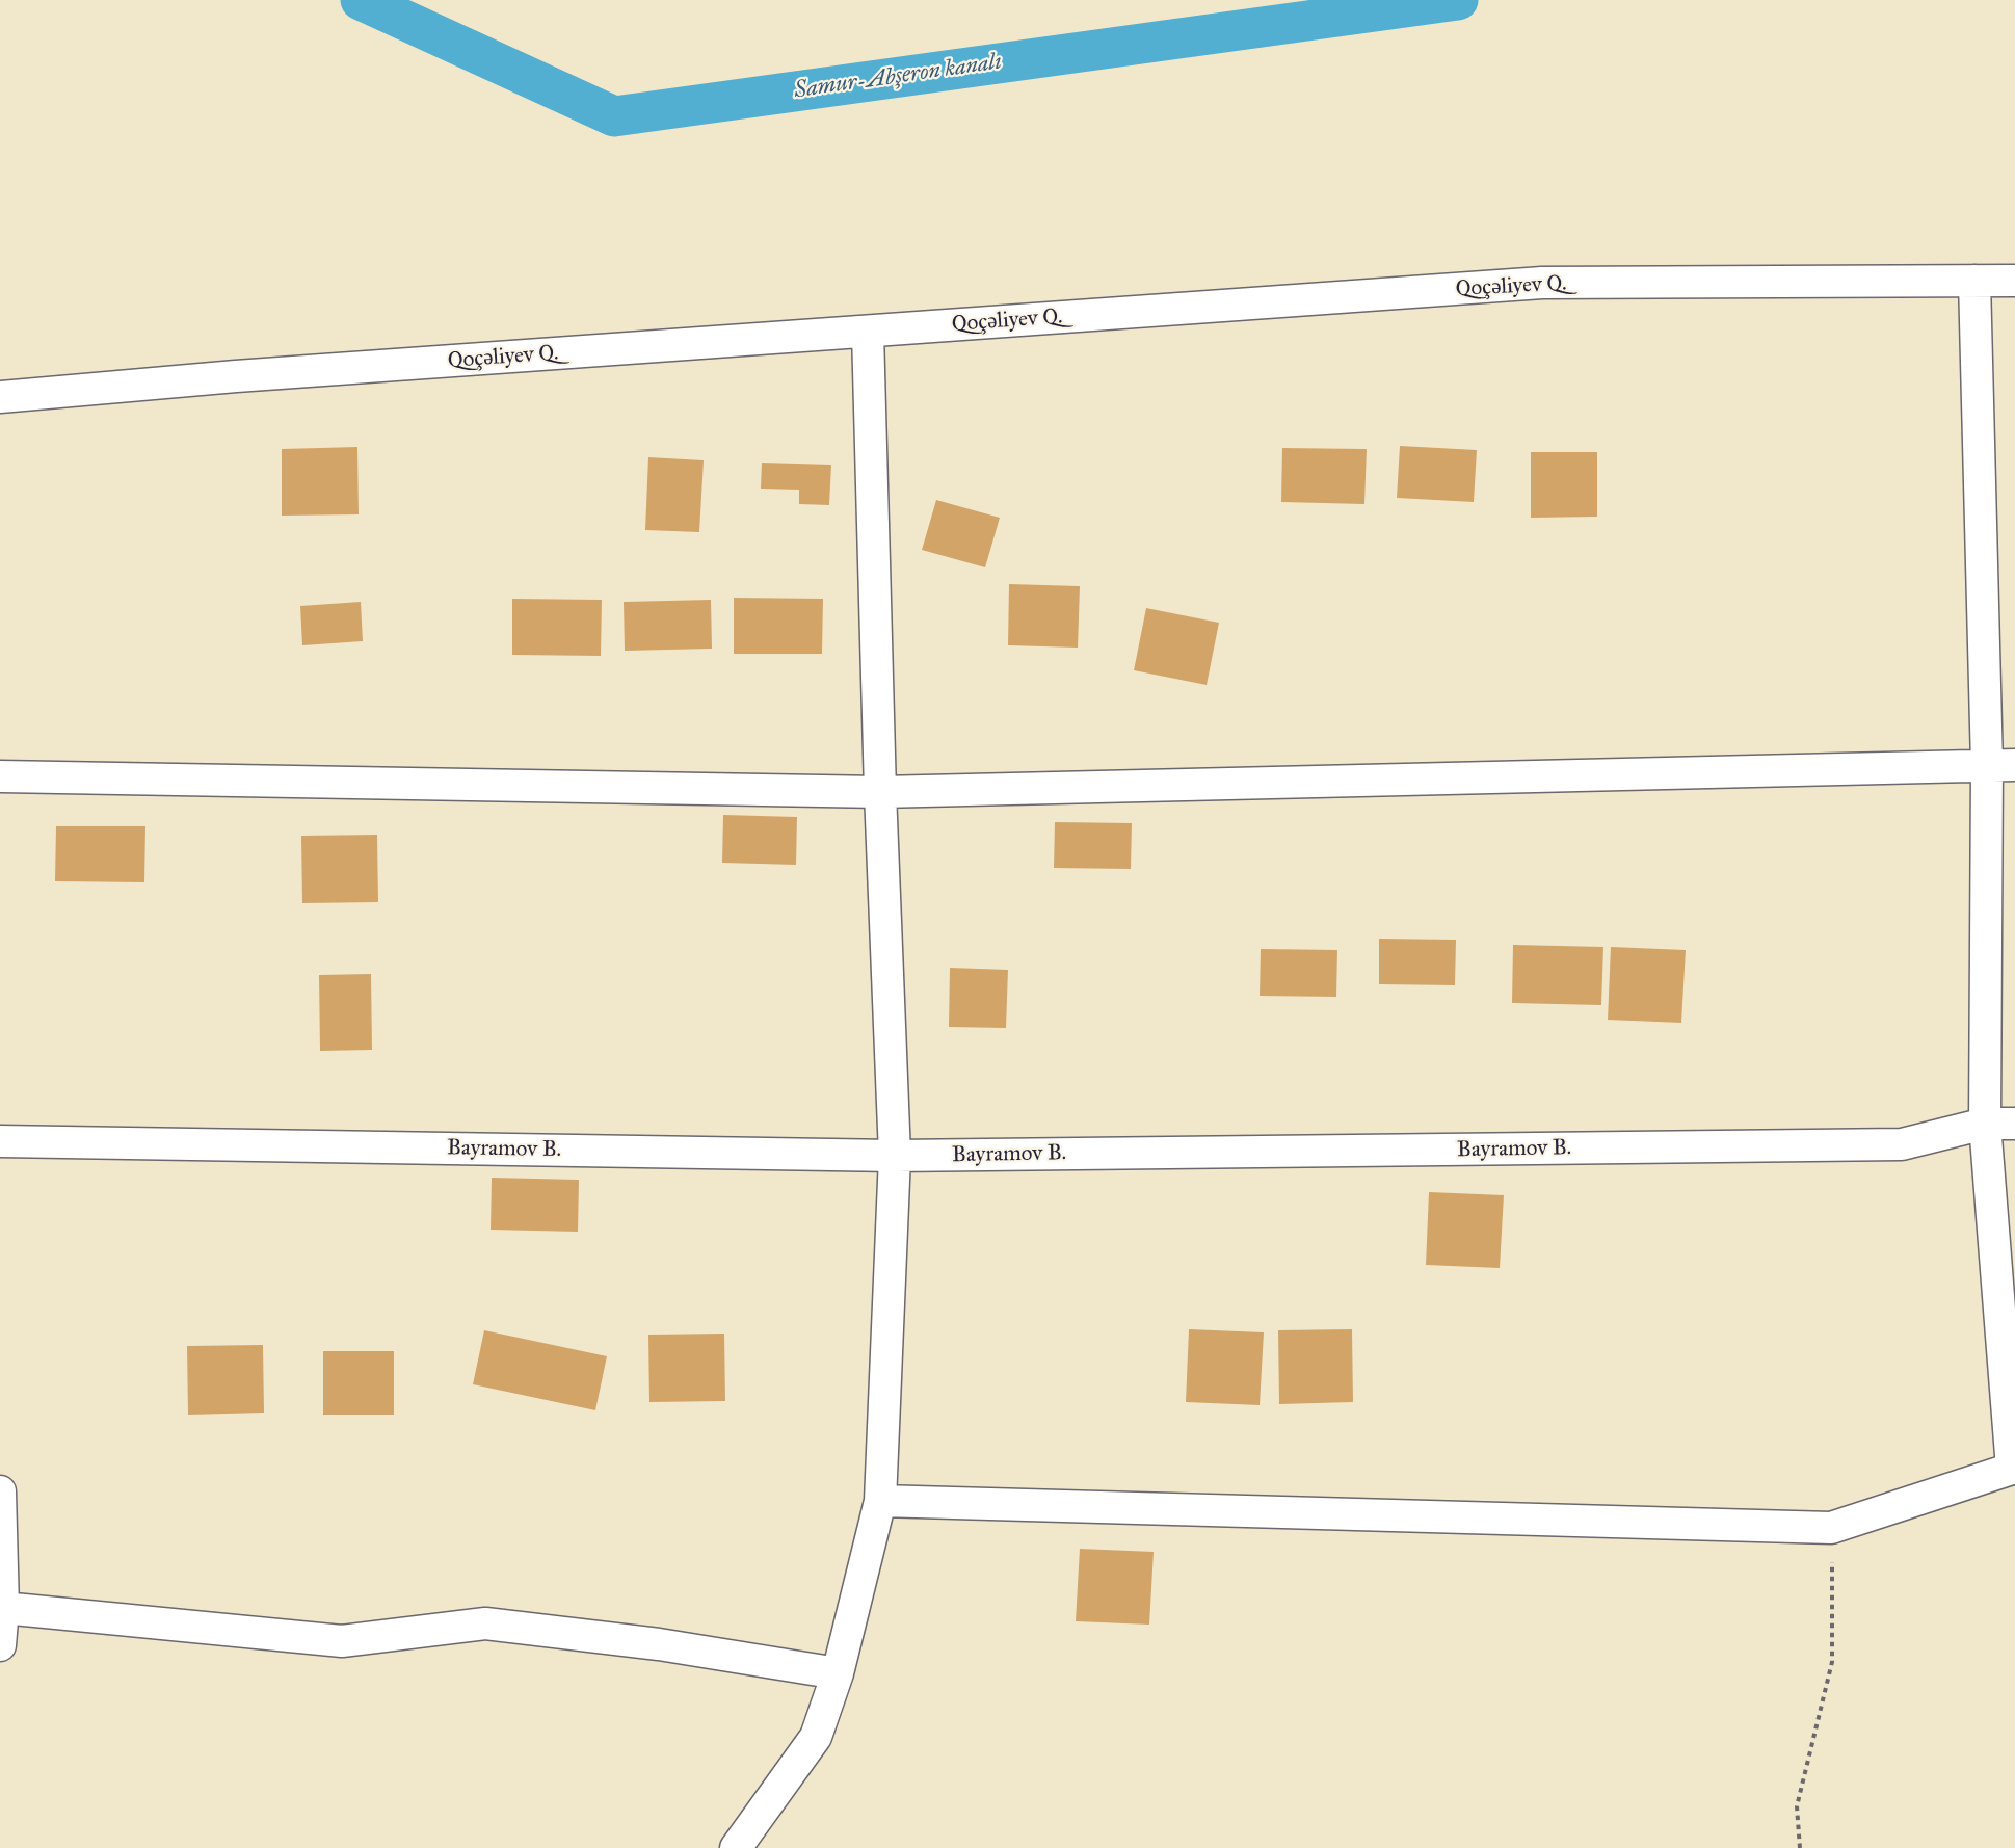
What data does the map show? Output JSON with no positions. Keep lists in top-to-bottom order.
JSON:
{
  "streets": {
    "street": ["Qoçəliyev Q.", "Bayramov B."]
  },
  "water": ["Samur-Abşeron kanalı"]
}
